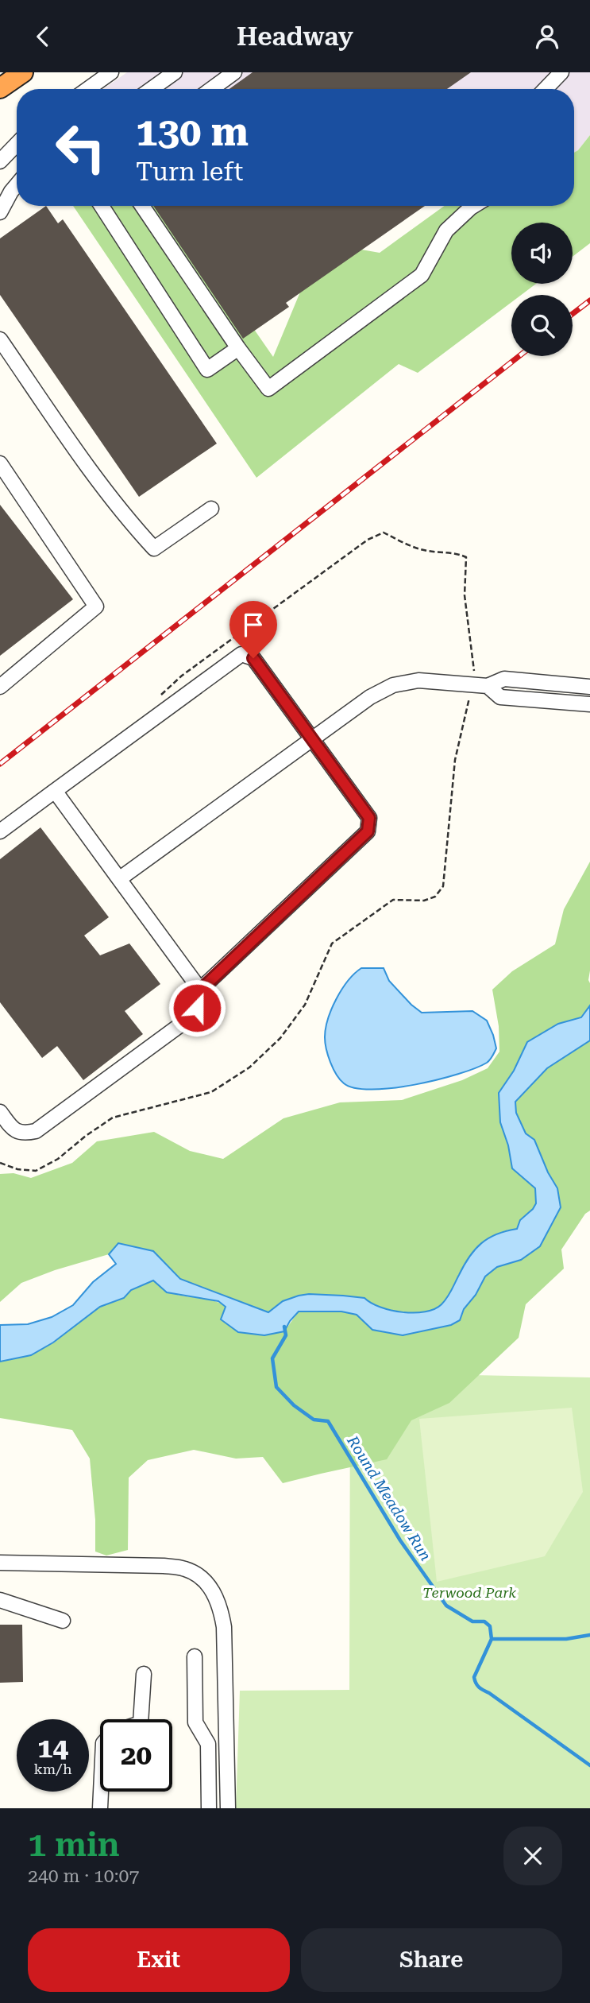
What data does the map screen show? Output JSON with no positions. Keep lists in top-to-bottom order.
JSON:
{
  "water": ["Round Meadow Run"],
  "parks": ["Terwood Park"],
  "page": {
    "header": "Headway",
    "turn": ["130 m", "Turn left"],
    "speed": "14 km/h",
    "limit": "20",
    "heading": ["1 min", "240 m · 10:07"],
    "buttons": ["Exit", "Share"]
  }
}
